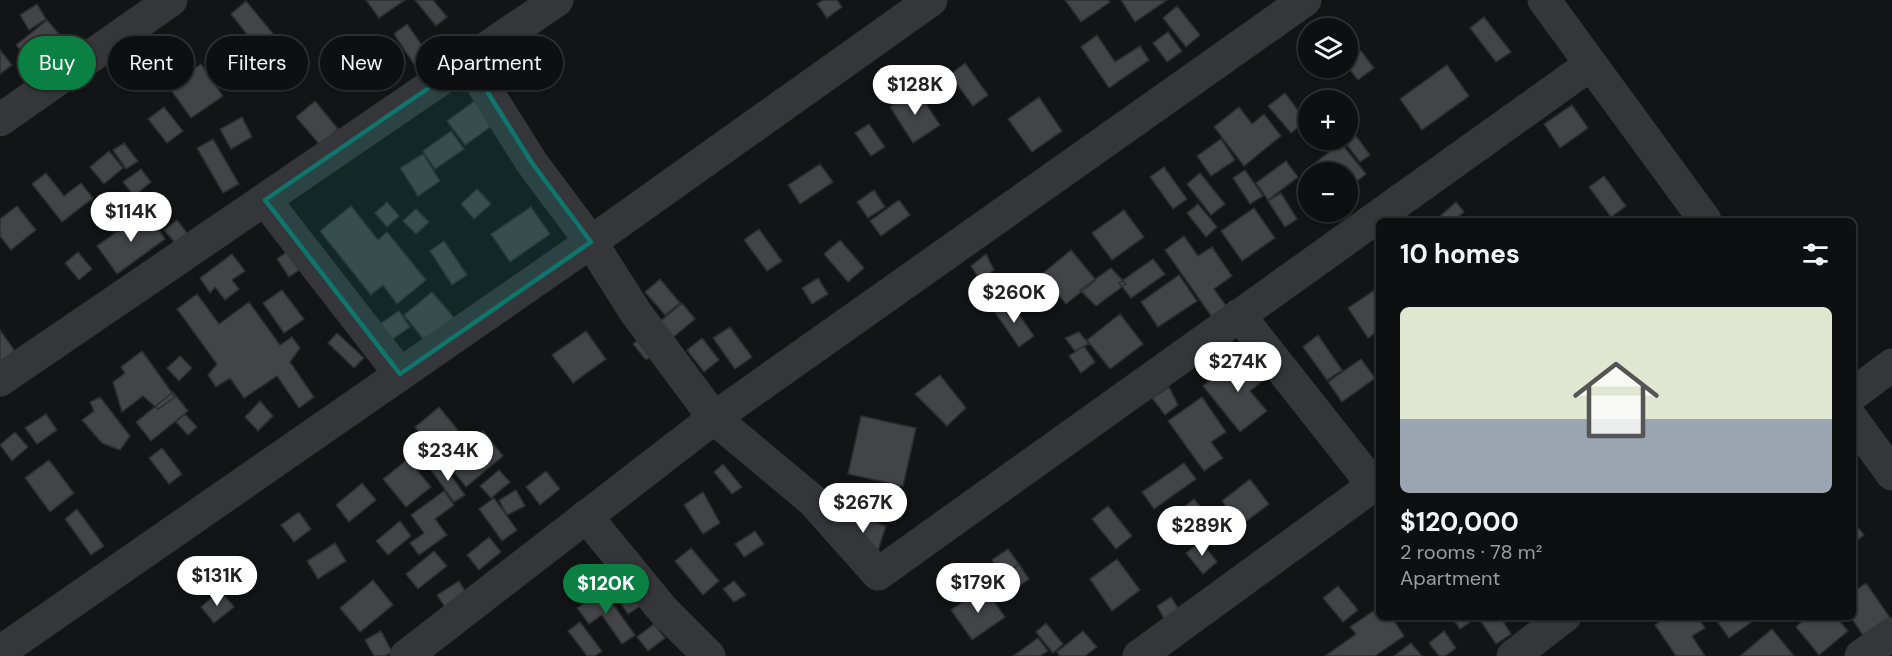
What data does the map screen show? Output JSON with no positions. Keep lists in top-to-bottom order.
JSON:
{
  "page": {
    "map_buttons": ["+", "−"],
    "chip": [
      "Buy",
      "Rent",
      "Filters",
      "New",
      "Apartment"
    ],
    "price": [
      "$128K",
      "$114K",
      "$260K",
      "$274K",
      "$234K",
      "$267K",
      "$289K",
      "$131K",
      "$179K",
      "$120K"
    ],
    "heading": "10 homes",
    "list": [
      {
        "name": "$120,000",
        "note": "2 rooms · 78 m² · Apartment"
      }
    ]
  }
}
